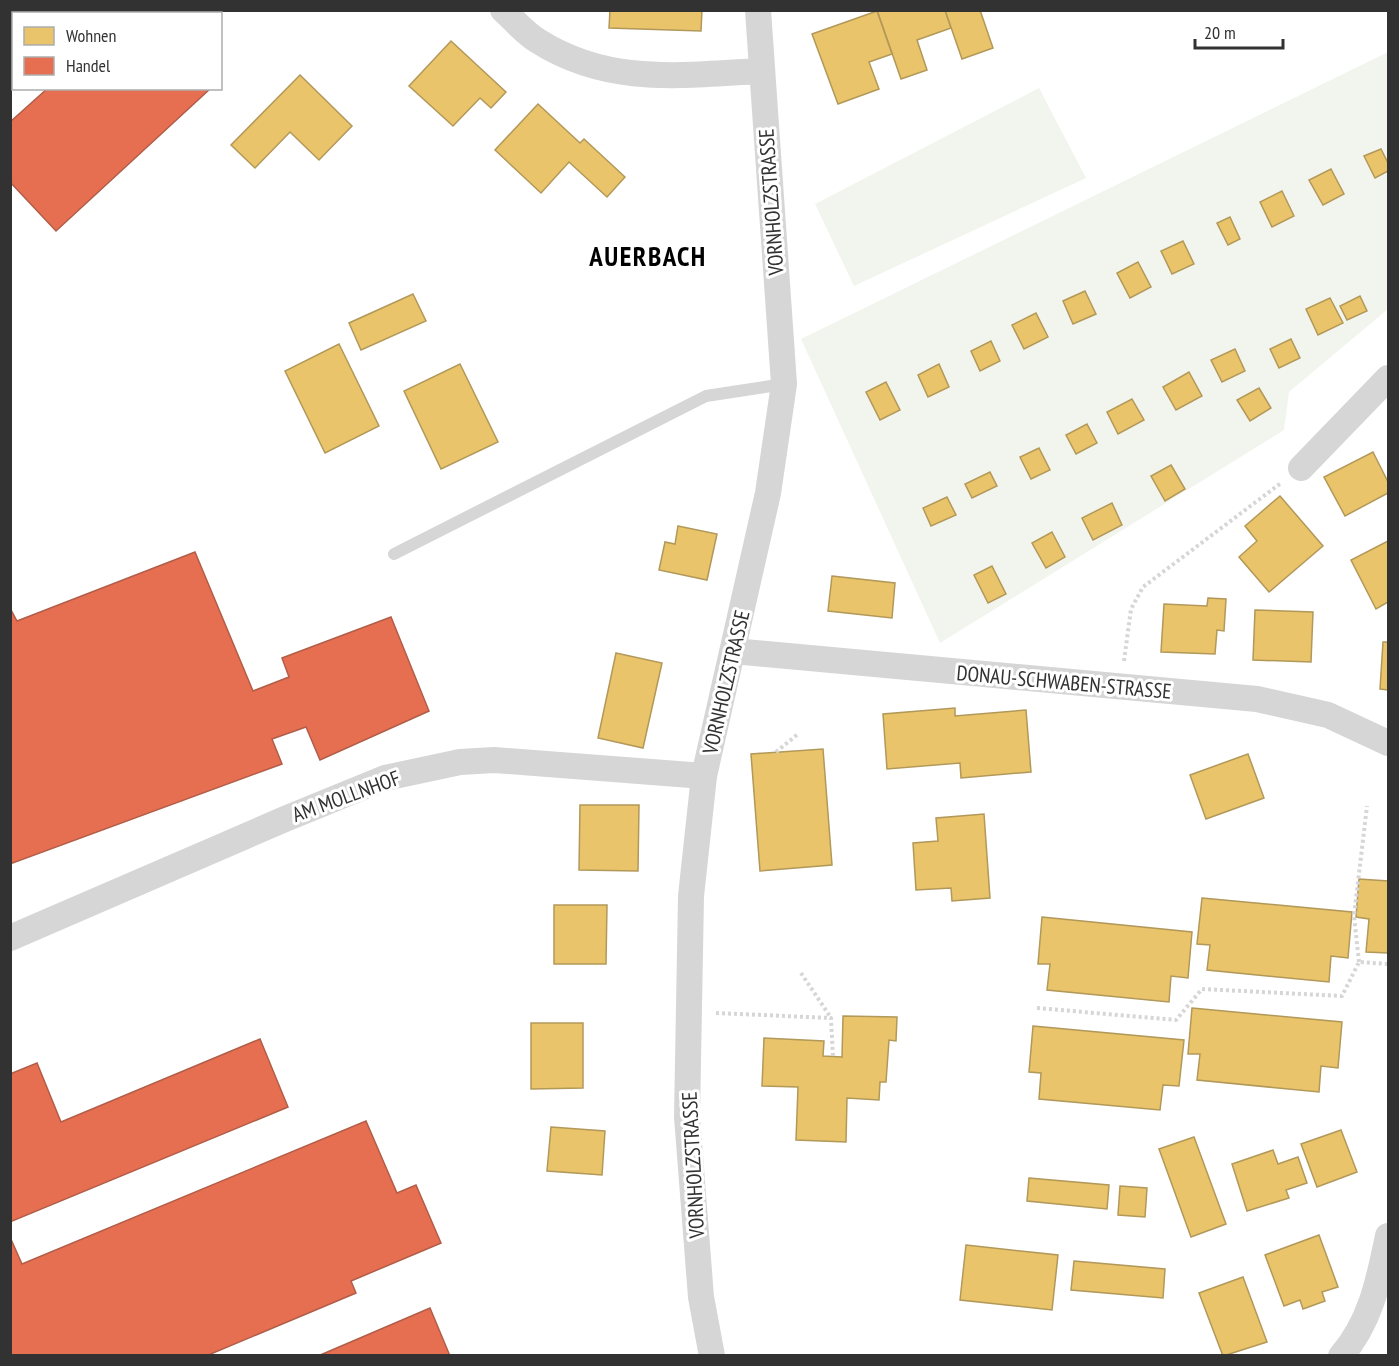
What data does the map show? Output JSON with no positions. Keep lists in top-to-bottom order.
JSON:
{
  "streets": {
    "street": ["VORNHOLZSTRASSE", "DONAU-SCHWABEN-STRASSE", "AM MOLLNHOF"]
  },
  "crossings": [
    ["VORNHOLZSTRASSE", "DONAU-SCHWABEN-STRASSE"],
    ["VORNHOLZSTRASSE", "AM MOLLNHOF"]
  ],
  "districts": ["AUERBACH"],
  "legend": ["Wohnen", "Handel"],
  "scale_bar": "20 m"
}
